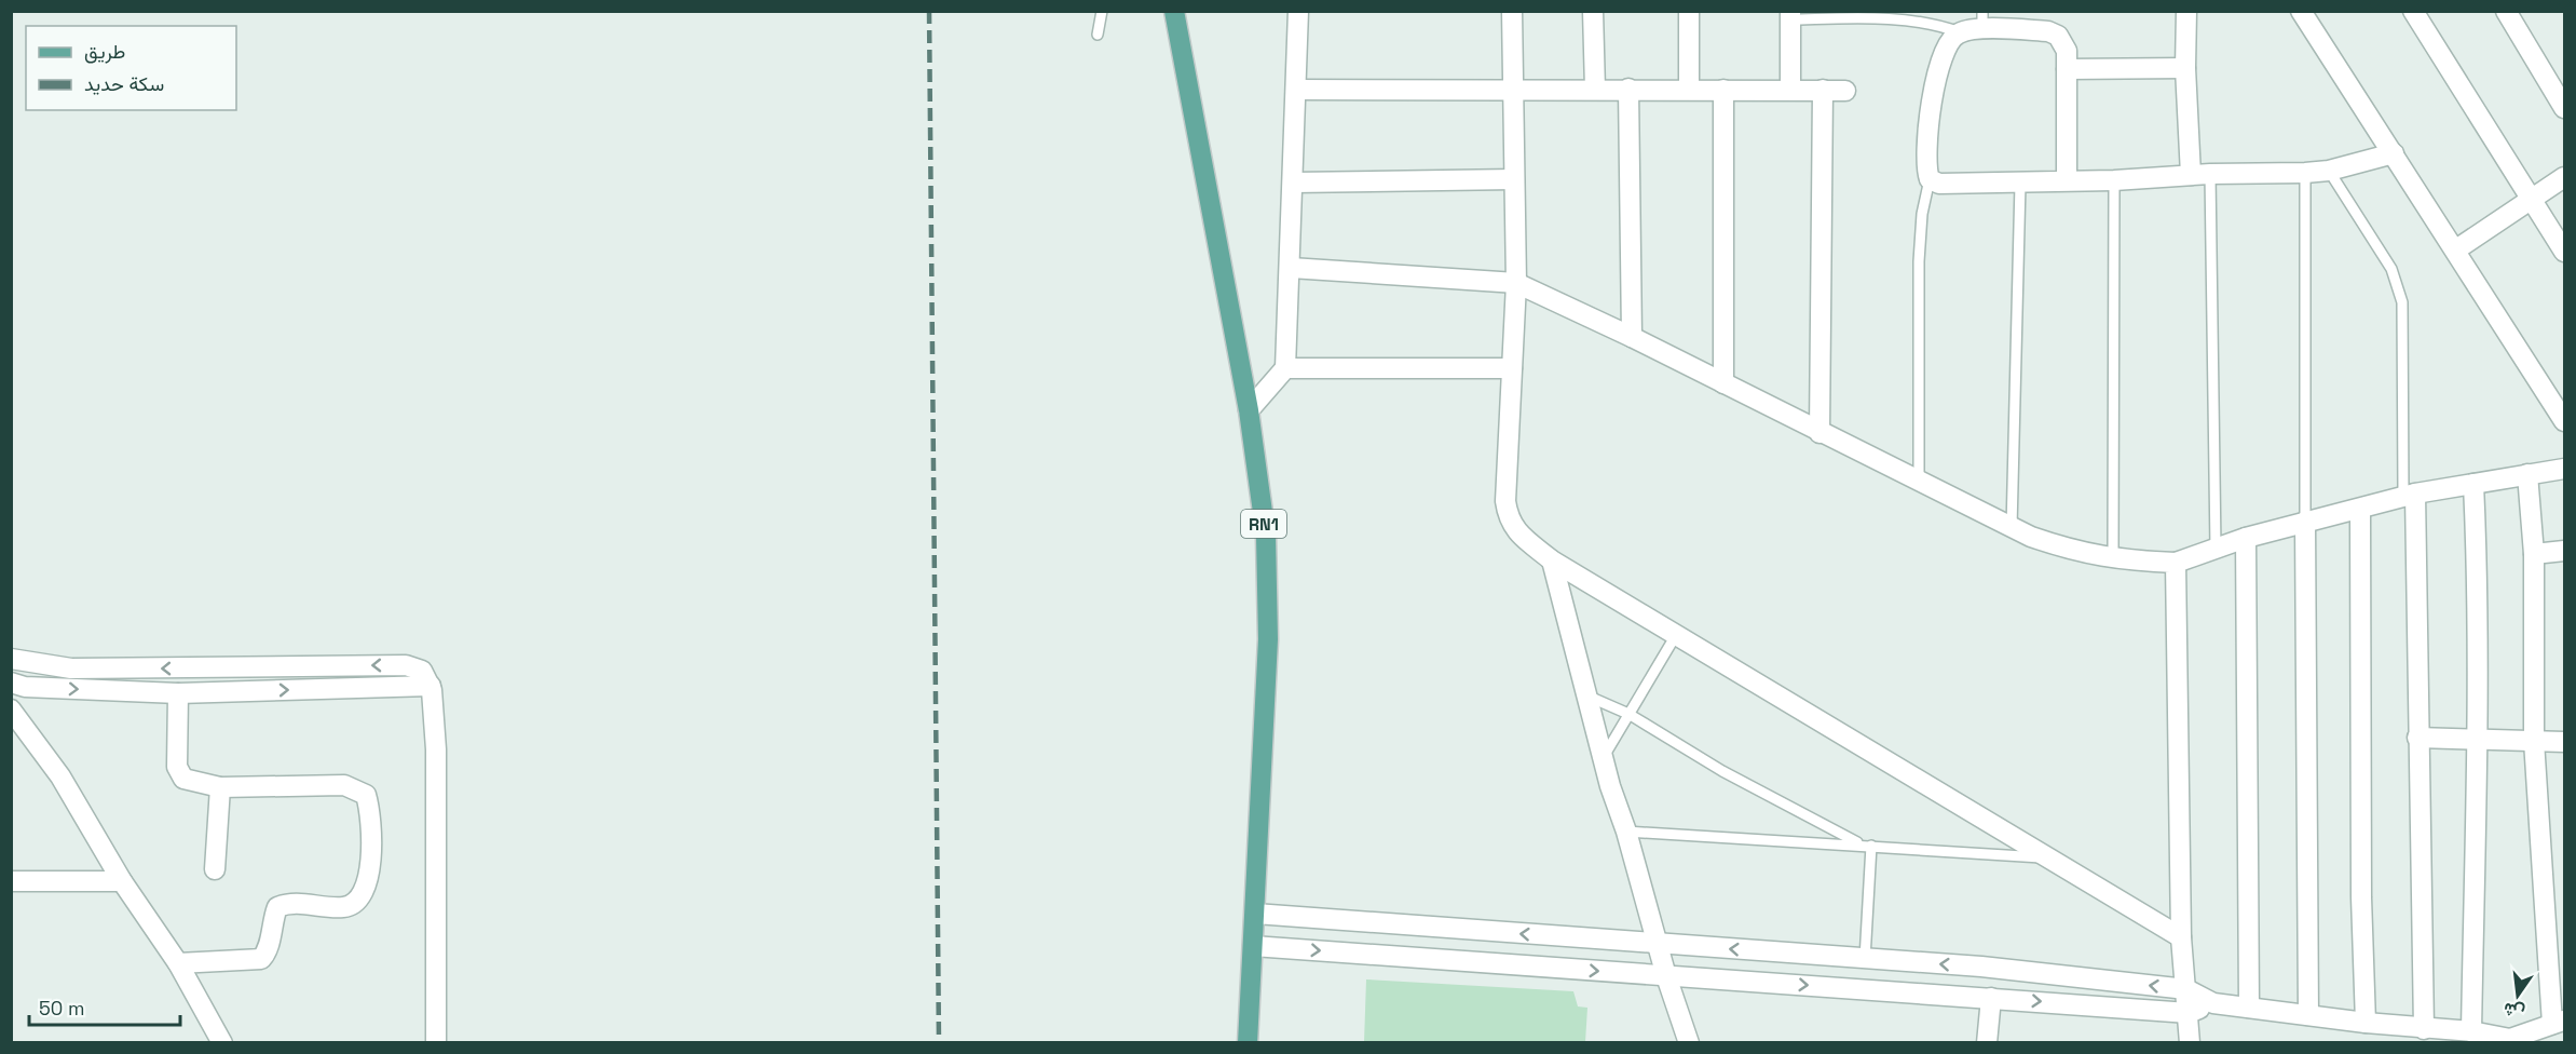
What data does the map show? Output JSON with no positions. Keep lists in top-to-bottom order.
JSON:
{
  "streets": {
    "main road": ["RN1"]
  },
  "legend": ["طريق", "سكة حديد"],
  "scale_bar": "50 m",
  "north": "bottom"
}
